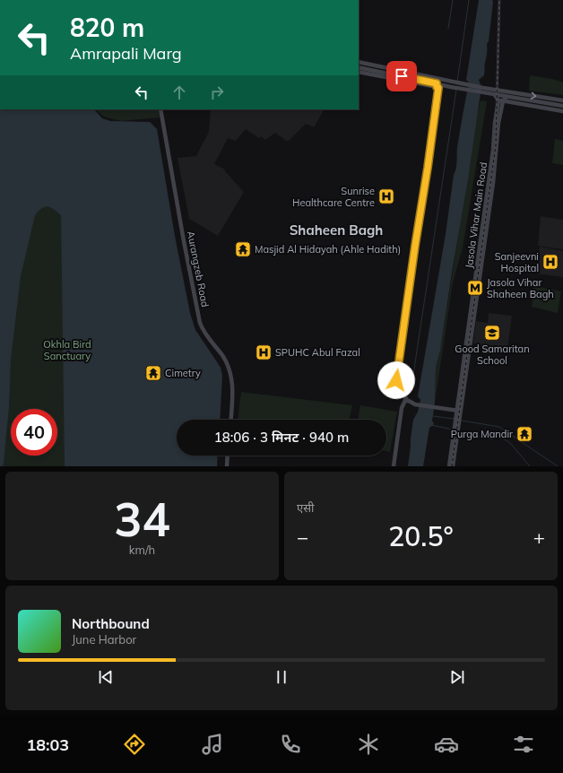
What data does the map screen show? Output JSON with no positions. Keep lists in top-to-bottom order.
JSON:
{
  "streets": {
    "main road": ["Jasola Vihar Main Road", "Aurangzeb Road"]
  },
  "districts": ["Shaheen Bagh"],
  "parks": ["Okhla Bird Sanctuary"],
  "places": {
    "hospital": ["Sunrise Healthcare Centre", "Sanjeevni Hospital", "SPUHC Abul Fazal"],
    "temple": ["Masjid Al Hidayah (Ahle Hadith)", "Cimetry", "Purga Mandir"],
    "metro station": ["Jasola Vihar Shaheen Bagh"],
    "school or university": ["Good Samaritan School"]
  },
  "page": {
    "turn": ["820 m", "Amrapali Marg"],
    "limit": "40",
    "trip": "18:06 · 3 मिनट · 940 m",
    "tile": [
      ["34", "km/h"],
      "एसी"
    ],
    "heat": ["−", "20.5°", "+"],
    "song": ["Northbound", "June Harbor"],
    "tabs": "18:03"
  }
}
